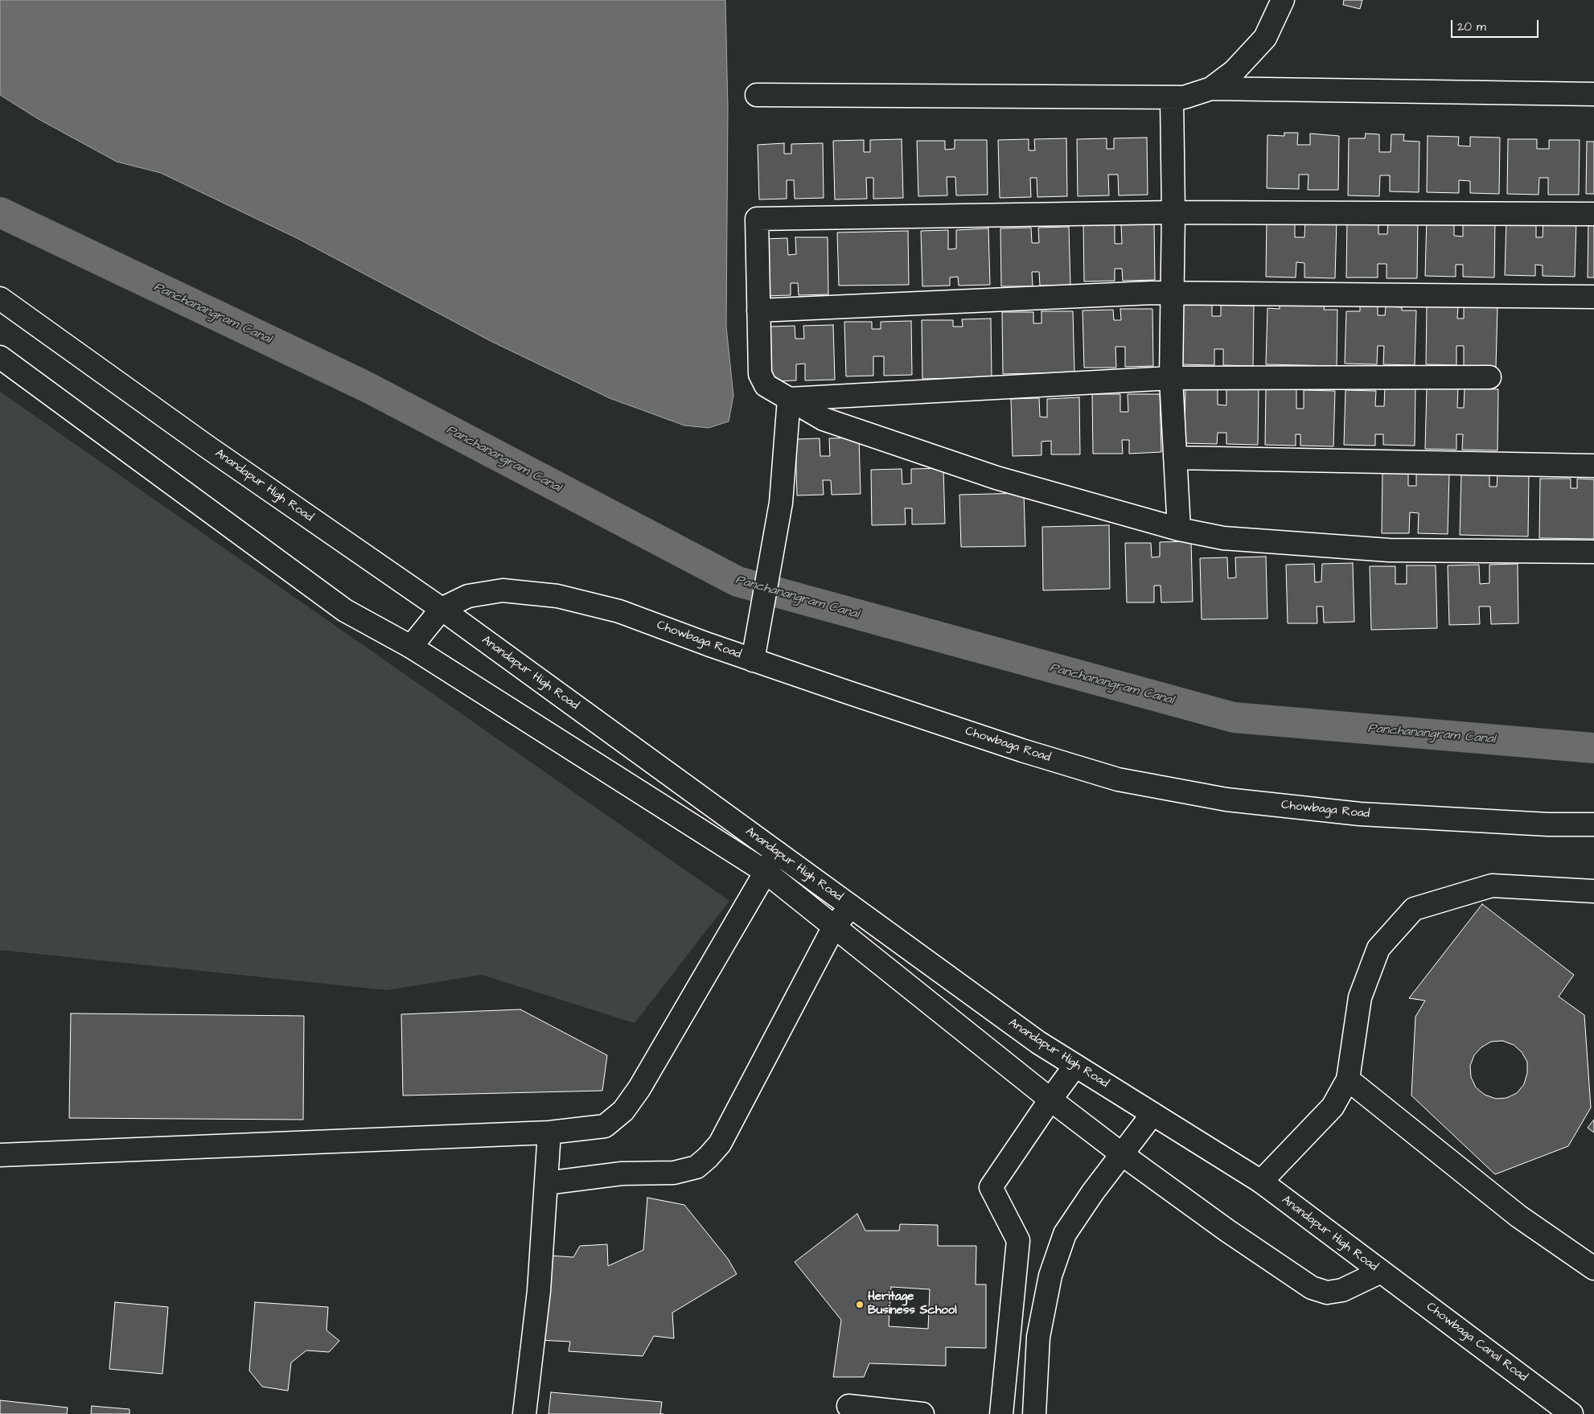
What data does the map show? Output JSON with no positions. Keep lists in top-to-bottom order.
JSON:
{
  "streets": {
    "street": ["Anandapur High Road", "Chowbaga Road", "Chowbaga Canal Road"]
  },
  "crossings": [
    ["Anandapur High Road", "Chowbaga Road"],
    ["Anandapur High Road", "Chowbaga Canal Road"]
  ],
  "water": ["Panchanangram Canal"],
  "places": ["Heritage Business School"],
  "scale_bar": "20 m"
}
